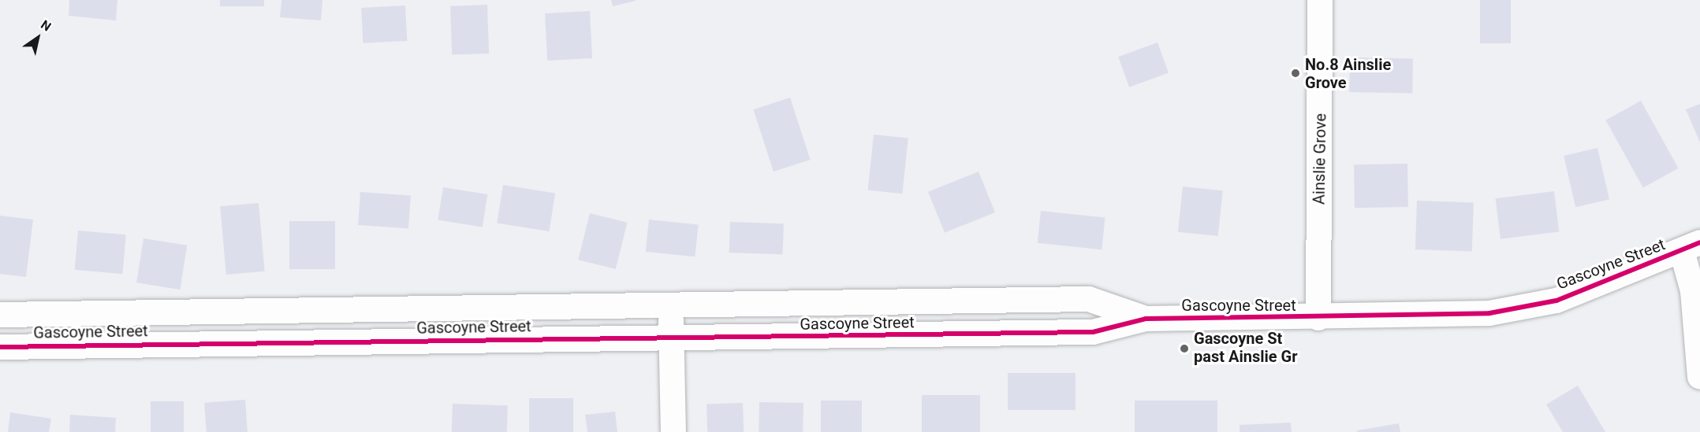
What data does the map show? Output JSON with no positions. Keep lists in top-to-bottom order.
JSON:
{
  "streets": {
    "street": ["Ainslie Grove", "Gascoyne Street"]
  },
  "crossings": [
    ["Ainslie Grove", "Gascoyne Street"]
  ],
  "places": ["No.8 Ainslie Grove", "Gascoyne St past Ainslie Gr"],
  "north": "top right"
}
